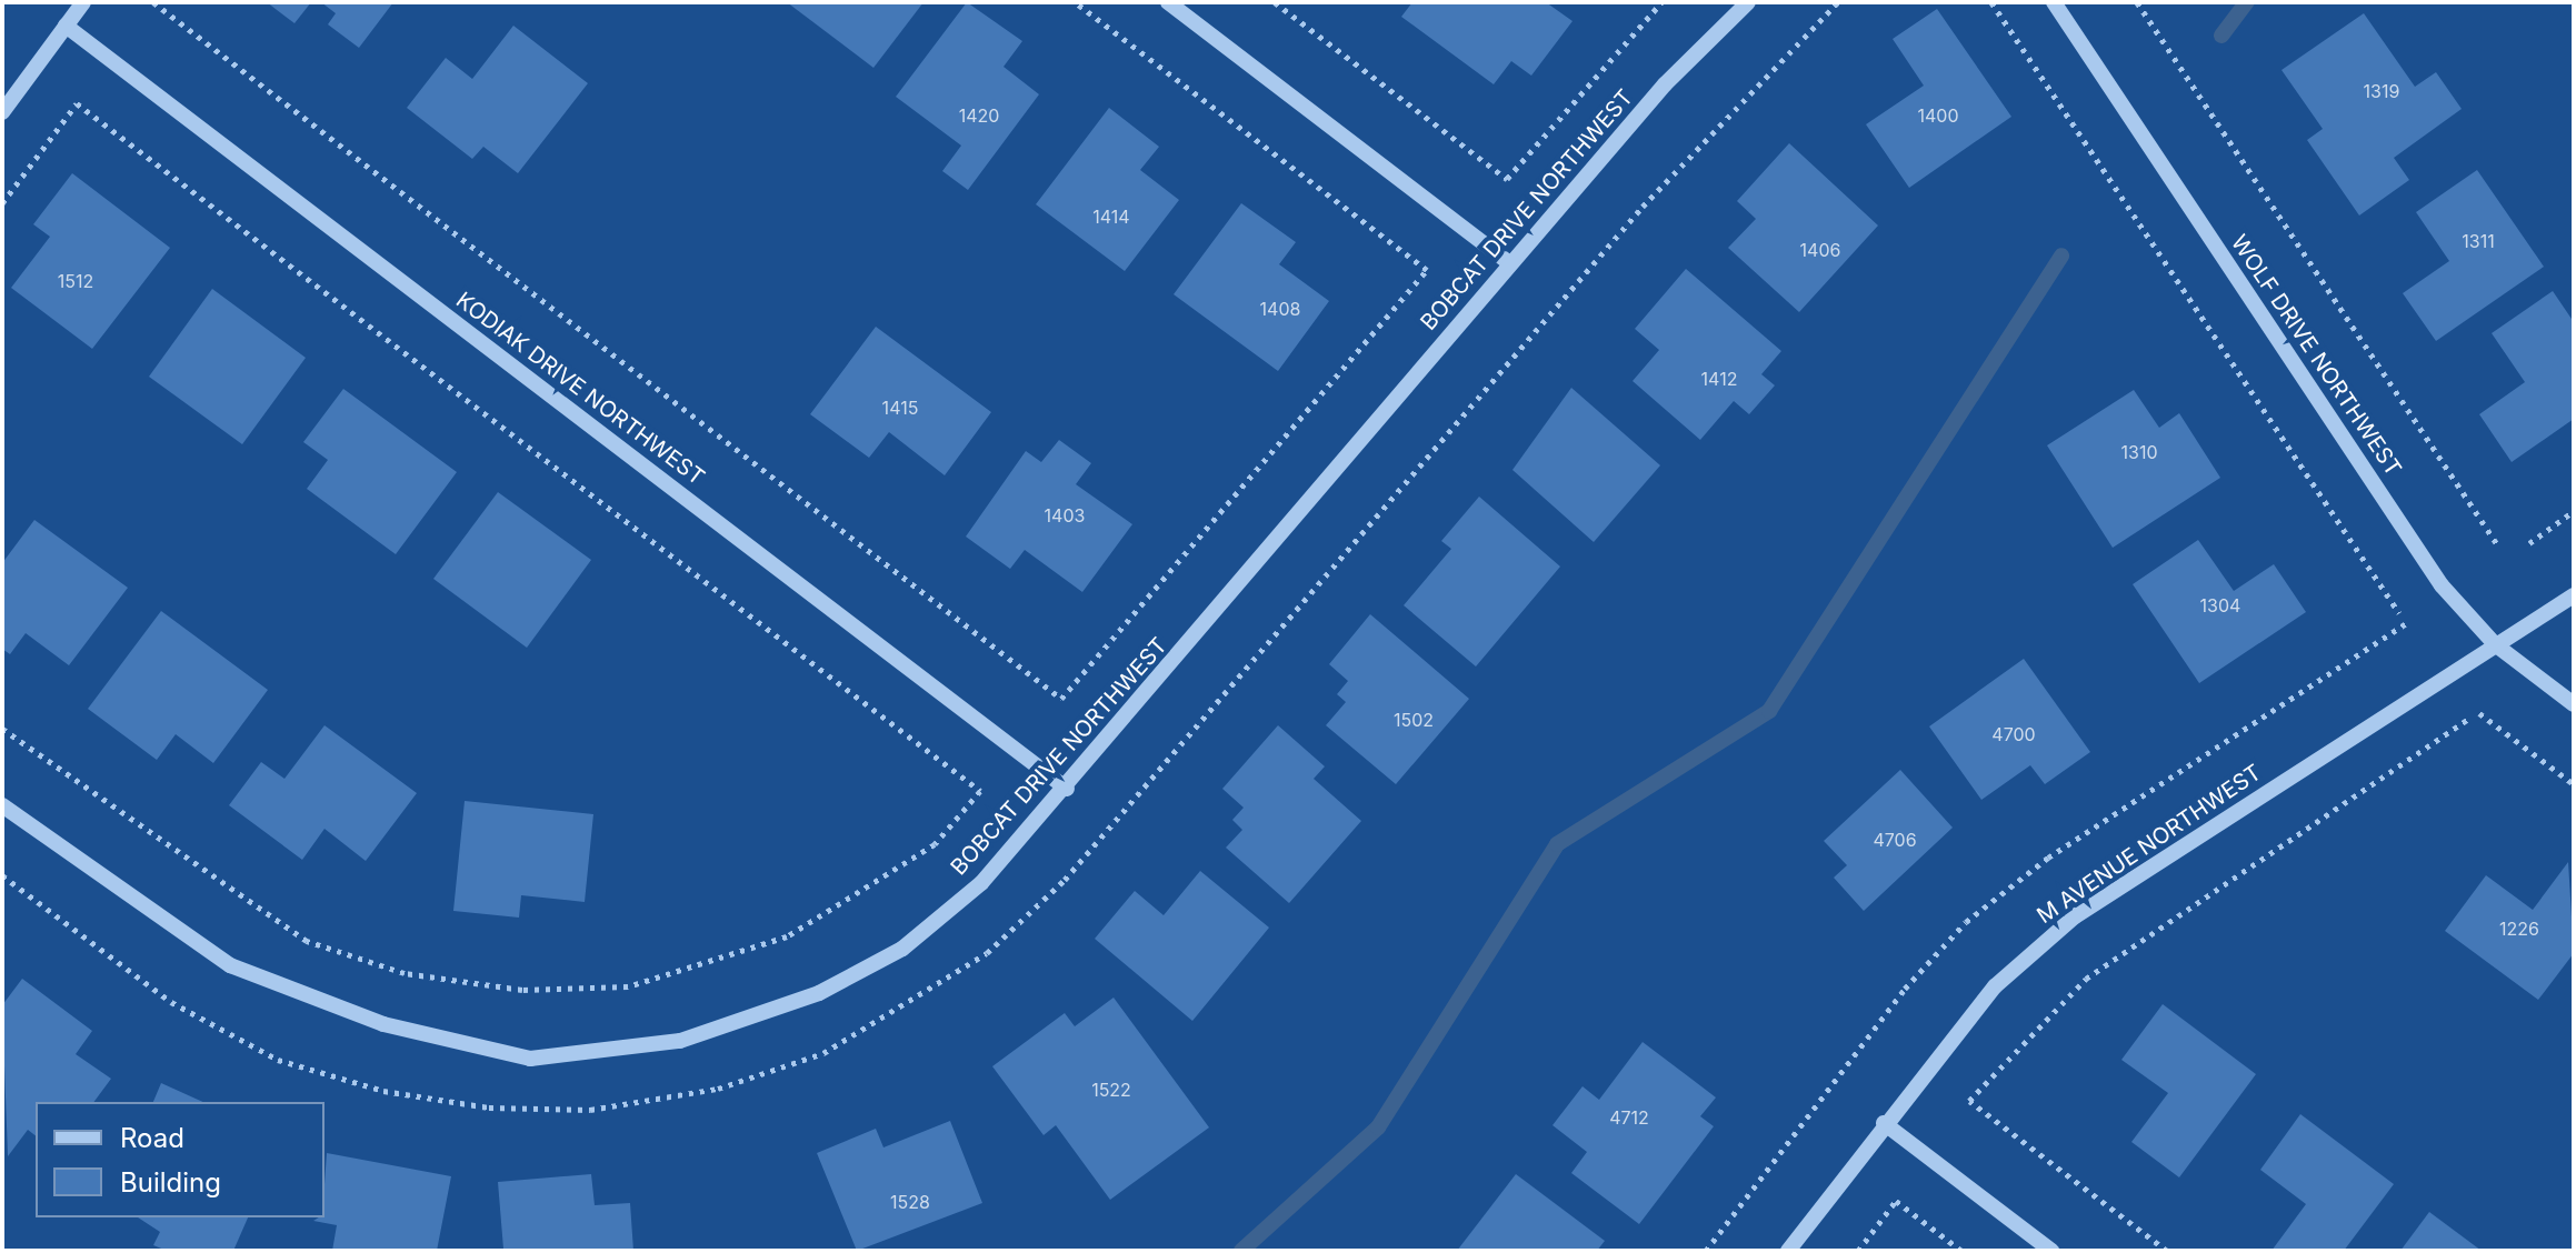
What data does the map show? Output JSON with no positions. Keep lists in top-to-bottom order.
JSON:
{
  "streets": {
    "street": [
      "BOBCAT DRIVE NORTHWEST",
      "WOLF DRIVE NORTHWEST",
      "KODIAK DRIVE NORTHWEST",
      "M AVENUE NORTHWEST"
    ]
  },
  "crossings": [
    ["BOBCAT DRIVE NORTHWEST", "KODIAK DRIVE NORTHWEST"],
    ["WOLF DRIVE NORTHWEST", "M AVENUE NORTHWEST"]
  ],
  "house_numbers": [
    "1319",
    "1420",
    "1400",
    "1414",
    "1311",
    "1406",
    "1512",
    "1408",
    "1412",
    "1415",
    "1310",
    "1403",
    "1304",
    "1502",
    "4700",
    "4706",
    "1226",
    "1522",
    "4712",
    "1528"
  ],
  "legend": ["Road", "Building"]
}
